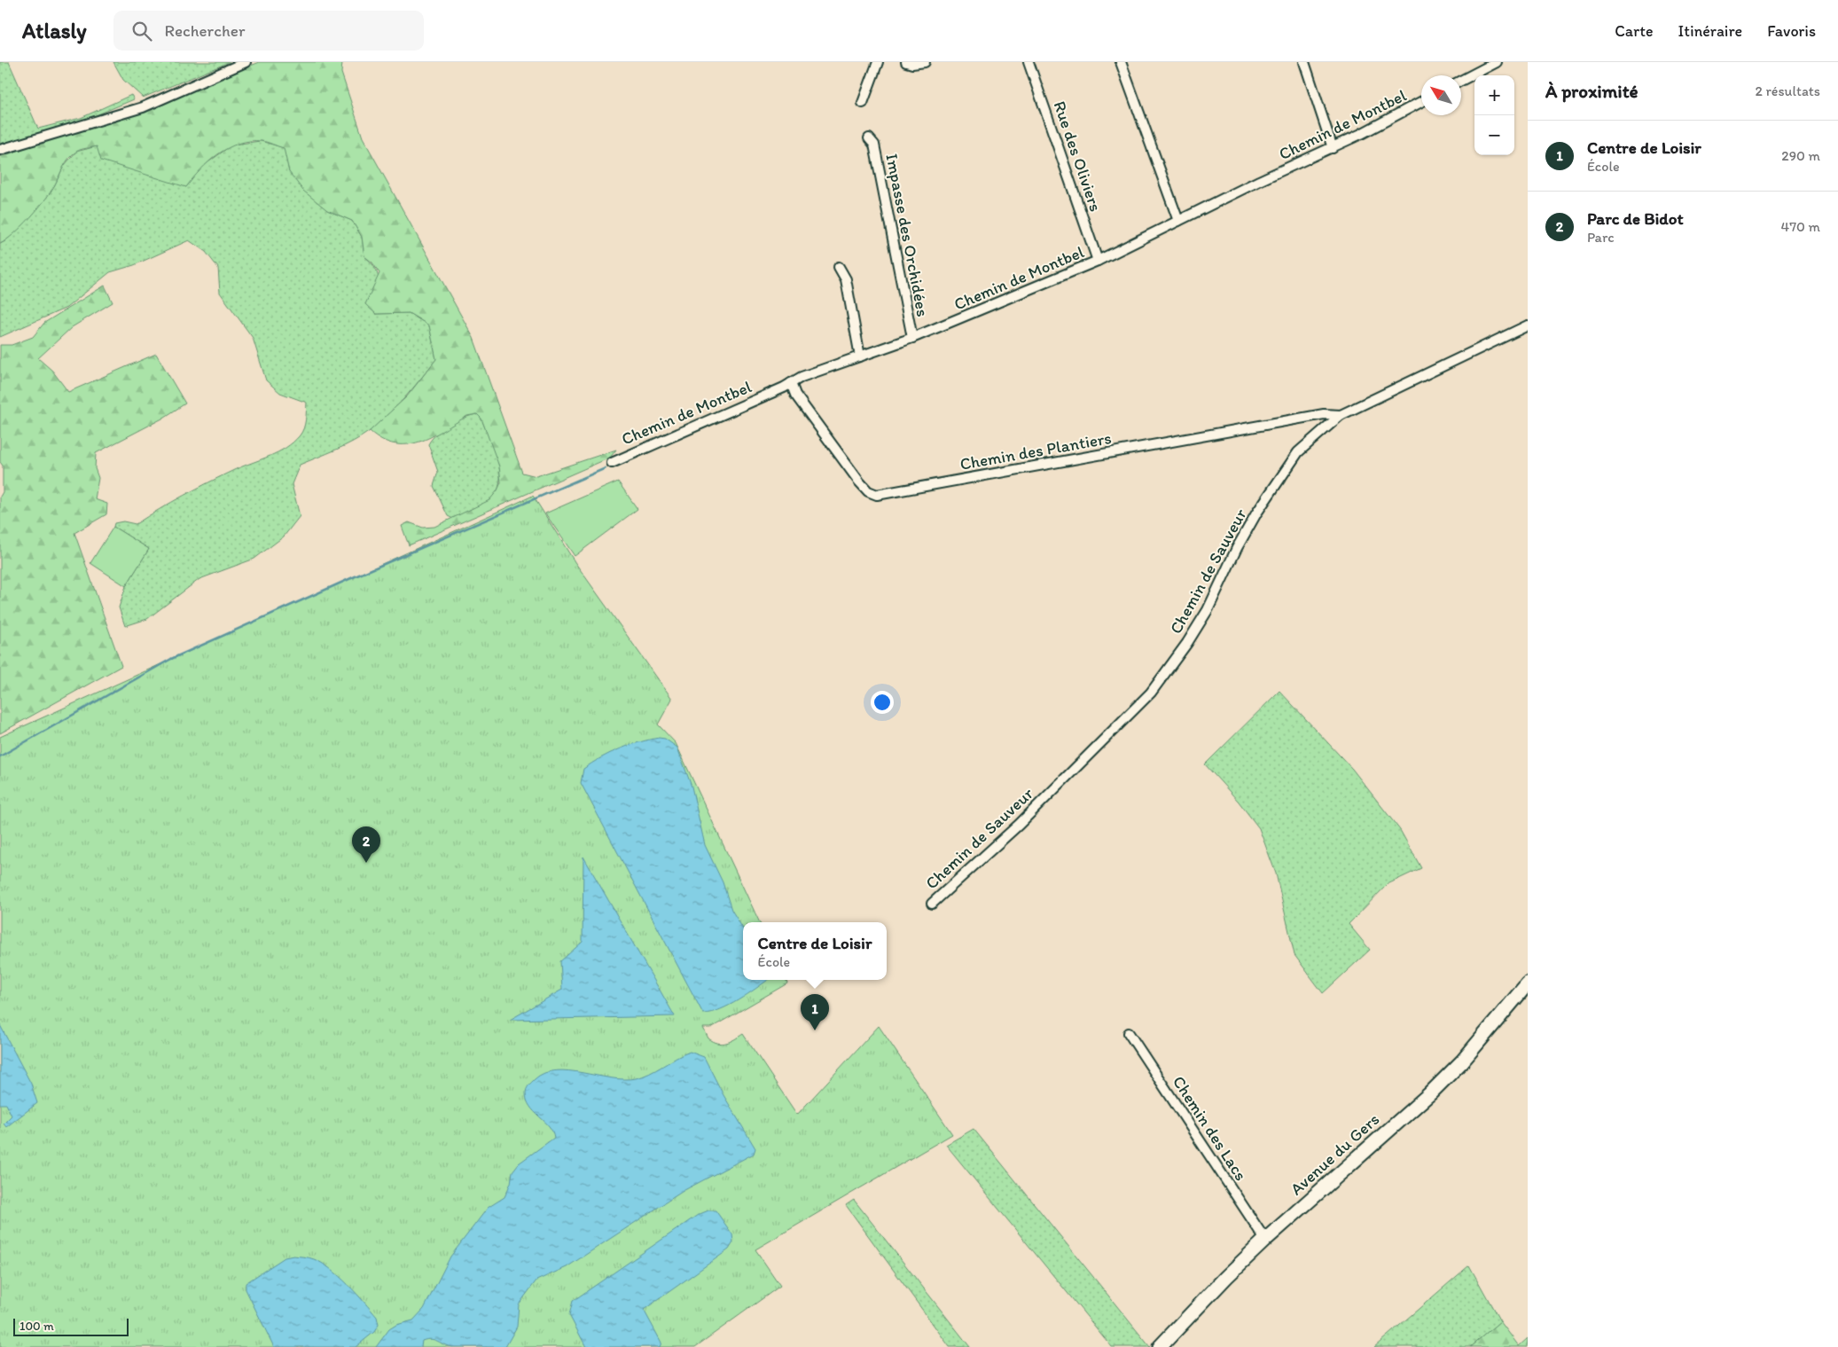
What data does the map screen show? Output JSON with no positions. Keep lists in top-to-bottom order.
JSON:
{
  "streets": {
    "main road": ["Avenue du Gers"],
    "street": [
      "Chemin de Montbel",
      "Rue des Oliviers",
      "Impasse des Orchidées",
      "Chemin des Plantiers",
      "Chemin de Sauveur",
      "Chemin des Lacs"
    ]
  },
  "crossings": [
    ["Chemin de Montbel", "Rue des Oliviers"],
    ["Chemin de Montbel", "Impasse des Orchidées"],
    ["Chemin de Montbel", "Chemin des Plantiers"],
    ["Chemin des Plantiers", "Chemin de Sauveur"],
    ["Chemin des Lacs", "Avenue du Gers"]
  ],
  "scale_bar": "100 m",
  "north": "top left",
  "page": {
    "header": "Atlasly",
    "search": "Rechercher",
    "nav": ["Carte", "Itinéraire", "Favoris"],
    "heading": ["À proximité", "2 résultats"],
    "map_buttons": ["+", "−"],
    "list": [
      {
        "mark": "1",
        "name": "Centre de Loisir",
        "note": "École",
        "value": "290 m"
      },
      {
        "mark": "2",
        "name": "Parc de Bidot",
        "note": "Parc",
        "value": "470 m"
      }
    ],
    "pins": ["2", "1"],
    "popup": ["Centre de Loisir", "École"],
    "scale": "100 m"
  }
}
